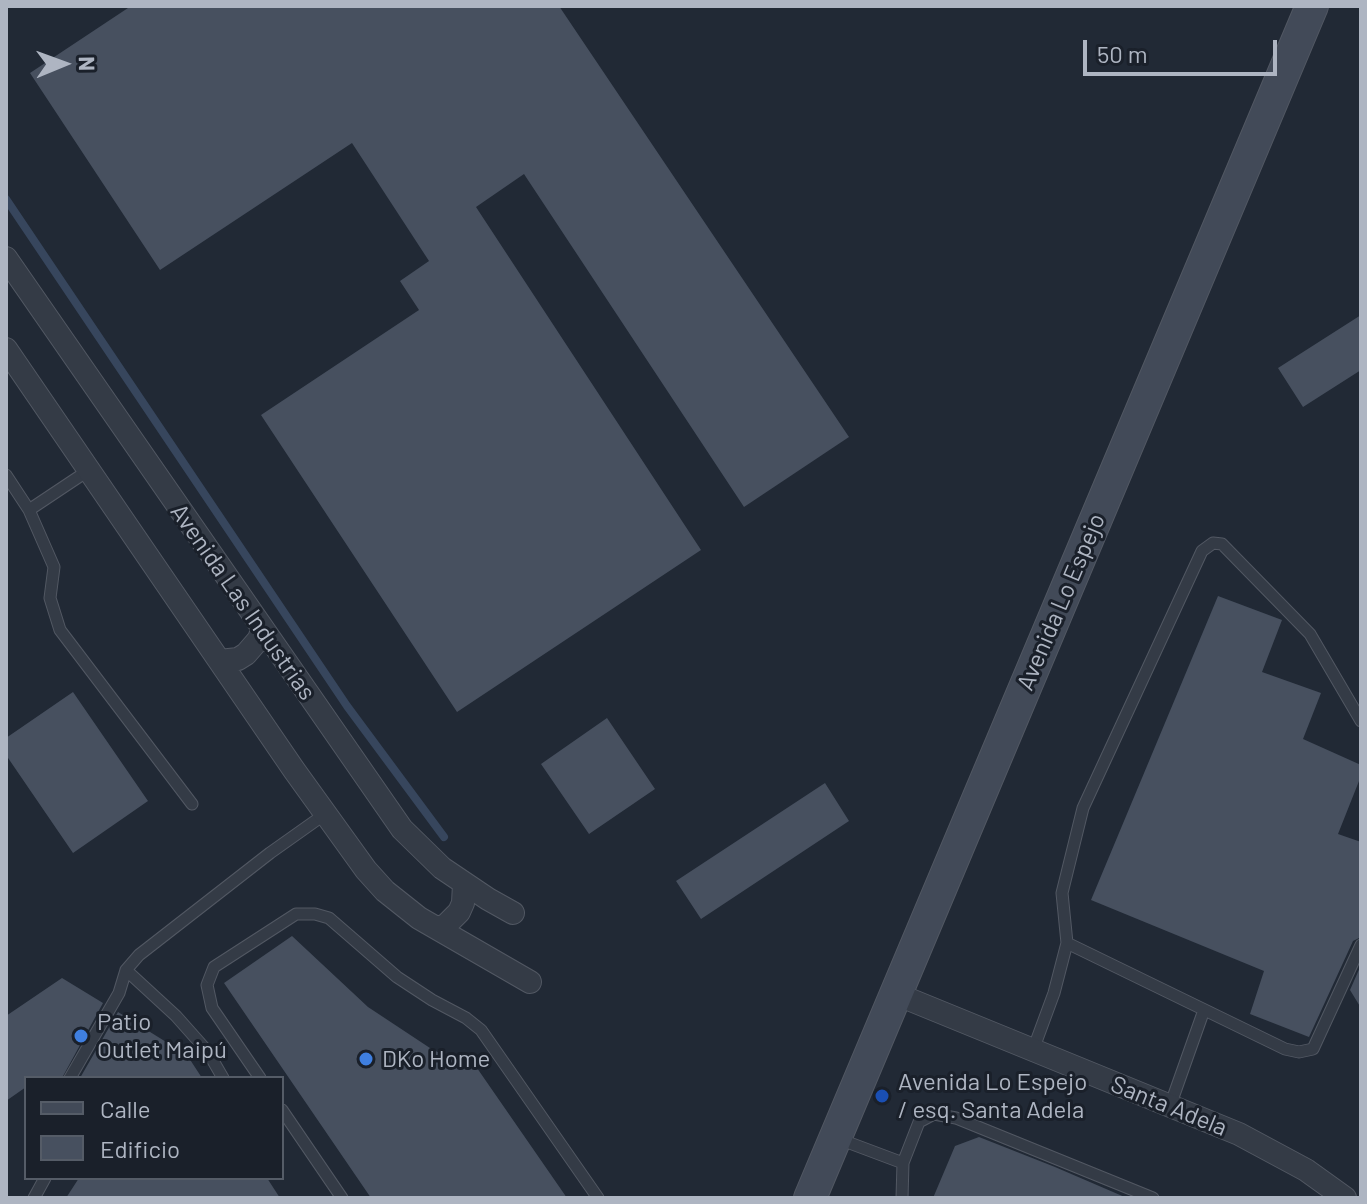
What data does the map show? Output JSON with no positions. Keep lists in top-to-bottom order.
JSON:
{
  "streets": {
    "main road": ["Avenida Lo Espejo"],
    "street": ["Avenida Las Industrias", "Santa Adela"]
  },
  "crossings": [
    ["Avenida Lo Espejo", "Santa Adela"]
  ],
  "places": ["Patio Outlet Maipú", "DKo Home", "Avenida Lo Espejo / esq. Santa Adela"],
  "legend": ["Calle", "Edificio"],
  "scale_bar": "50 m",
  "north": "right"
}
